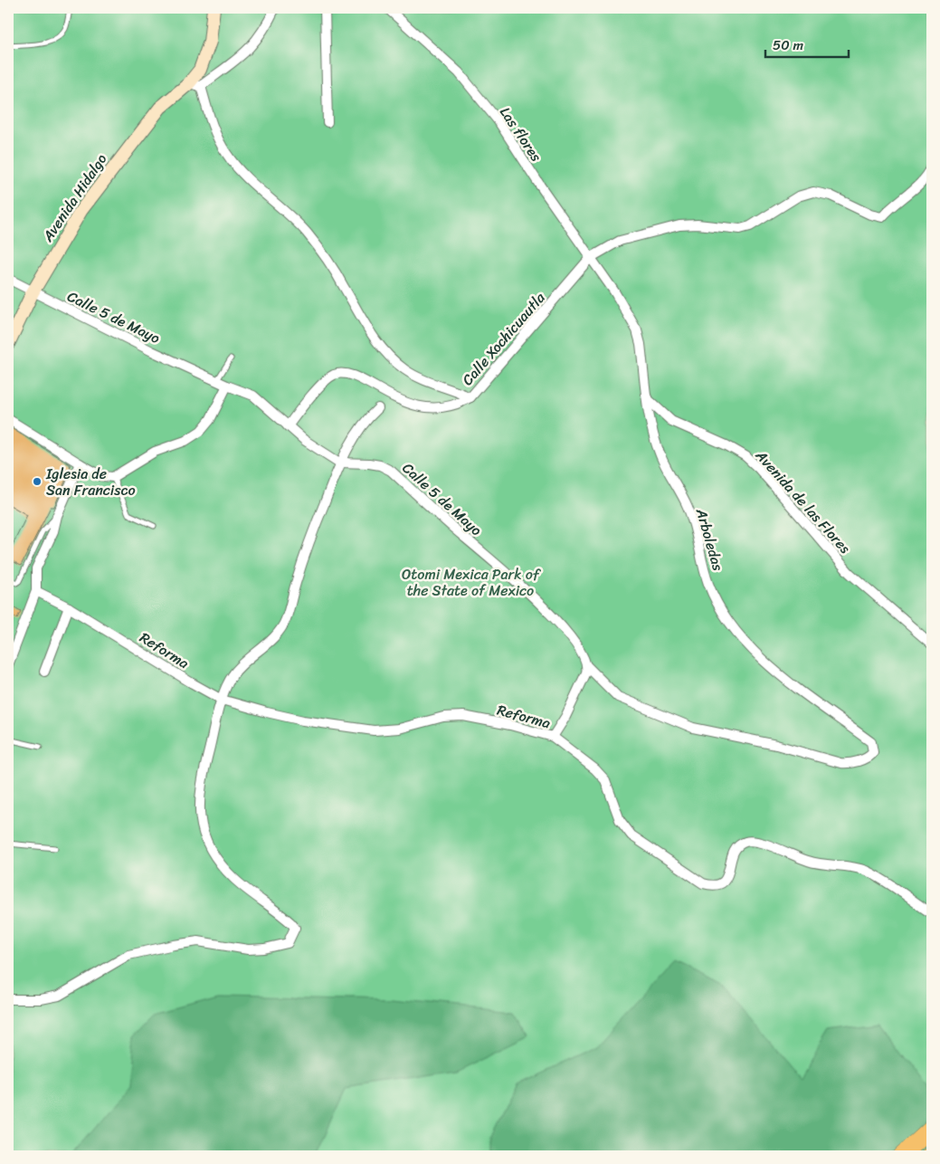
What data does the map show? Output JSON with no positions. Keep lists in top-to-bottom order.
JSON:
{
  "streets": {
    "main road": ["Avenida Hidalgo"],
    "street": [
      "Las flores",
      "Calle 5 de Mayo",
      "Calle Xochicuautla",
      "Avenida de las Flores",
      "Arboledas",
      "Reforma"
    ]
  },
  "crossings": [
    ["Las flores", "Calle Xochicuautla"],
    ["Las flores", "Avenida de las Flores"],
    ["Las flores", "Arboledas"],
    ["Avenida Hidalgo", "Calle 5 de Mayo"],
    ["Calle 5 de Mayo", "Calle Xochicuautla"],
    ["Calle 5 de Mayo", "Arboledas"],
    ["Avenida de las Flores", "Arboledas"]
  ],
  "parks": ["Otomi Mexica Park of the State of Mexico"],
  "places": ["Iglesia de San Francisco"],
  "scale_bar": "50 m"
}
